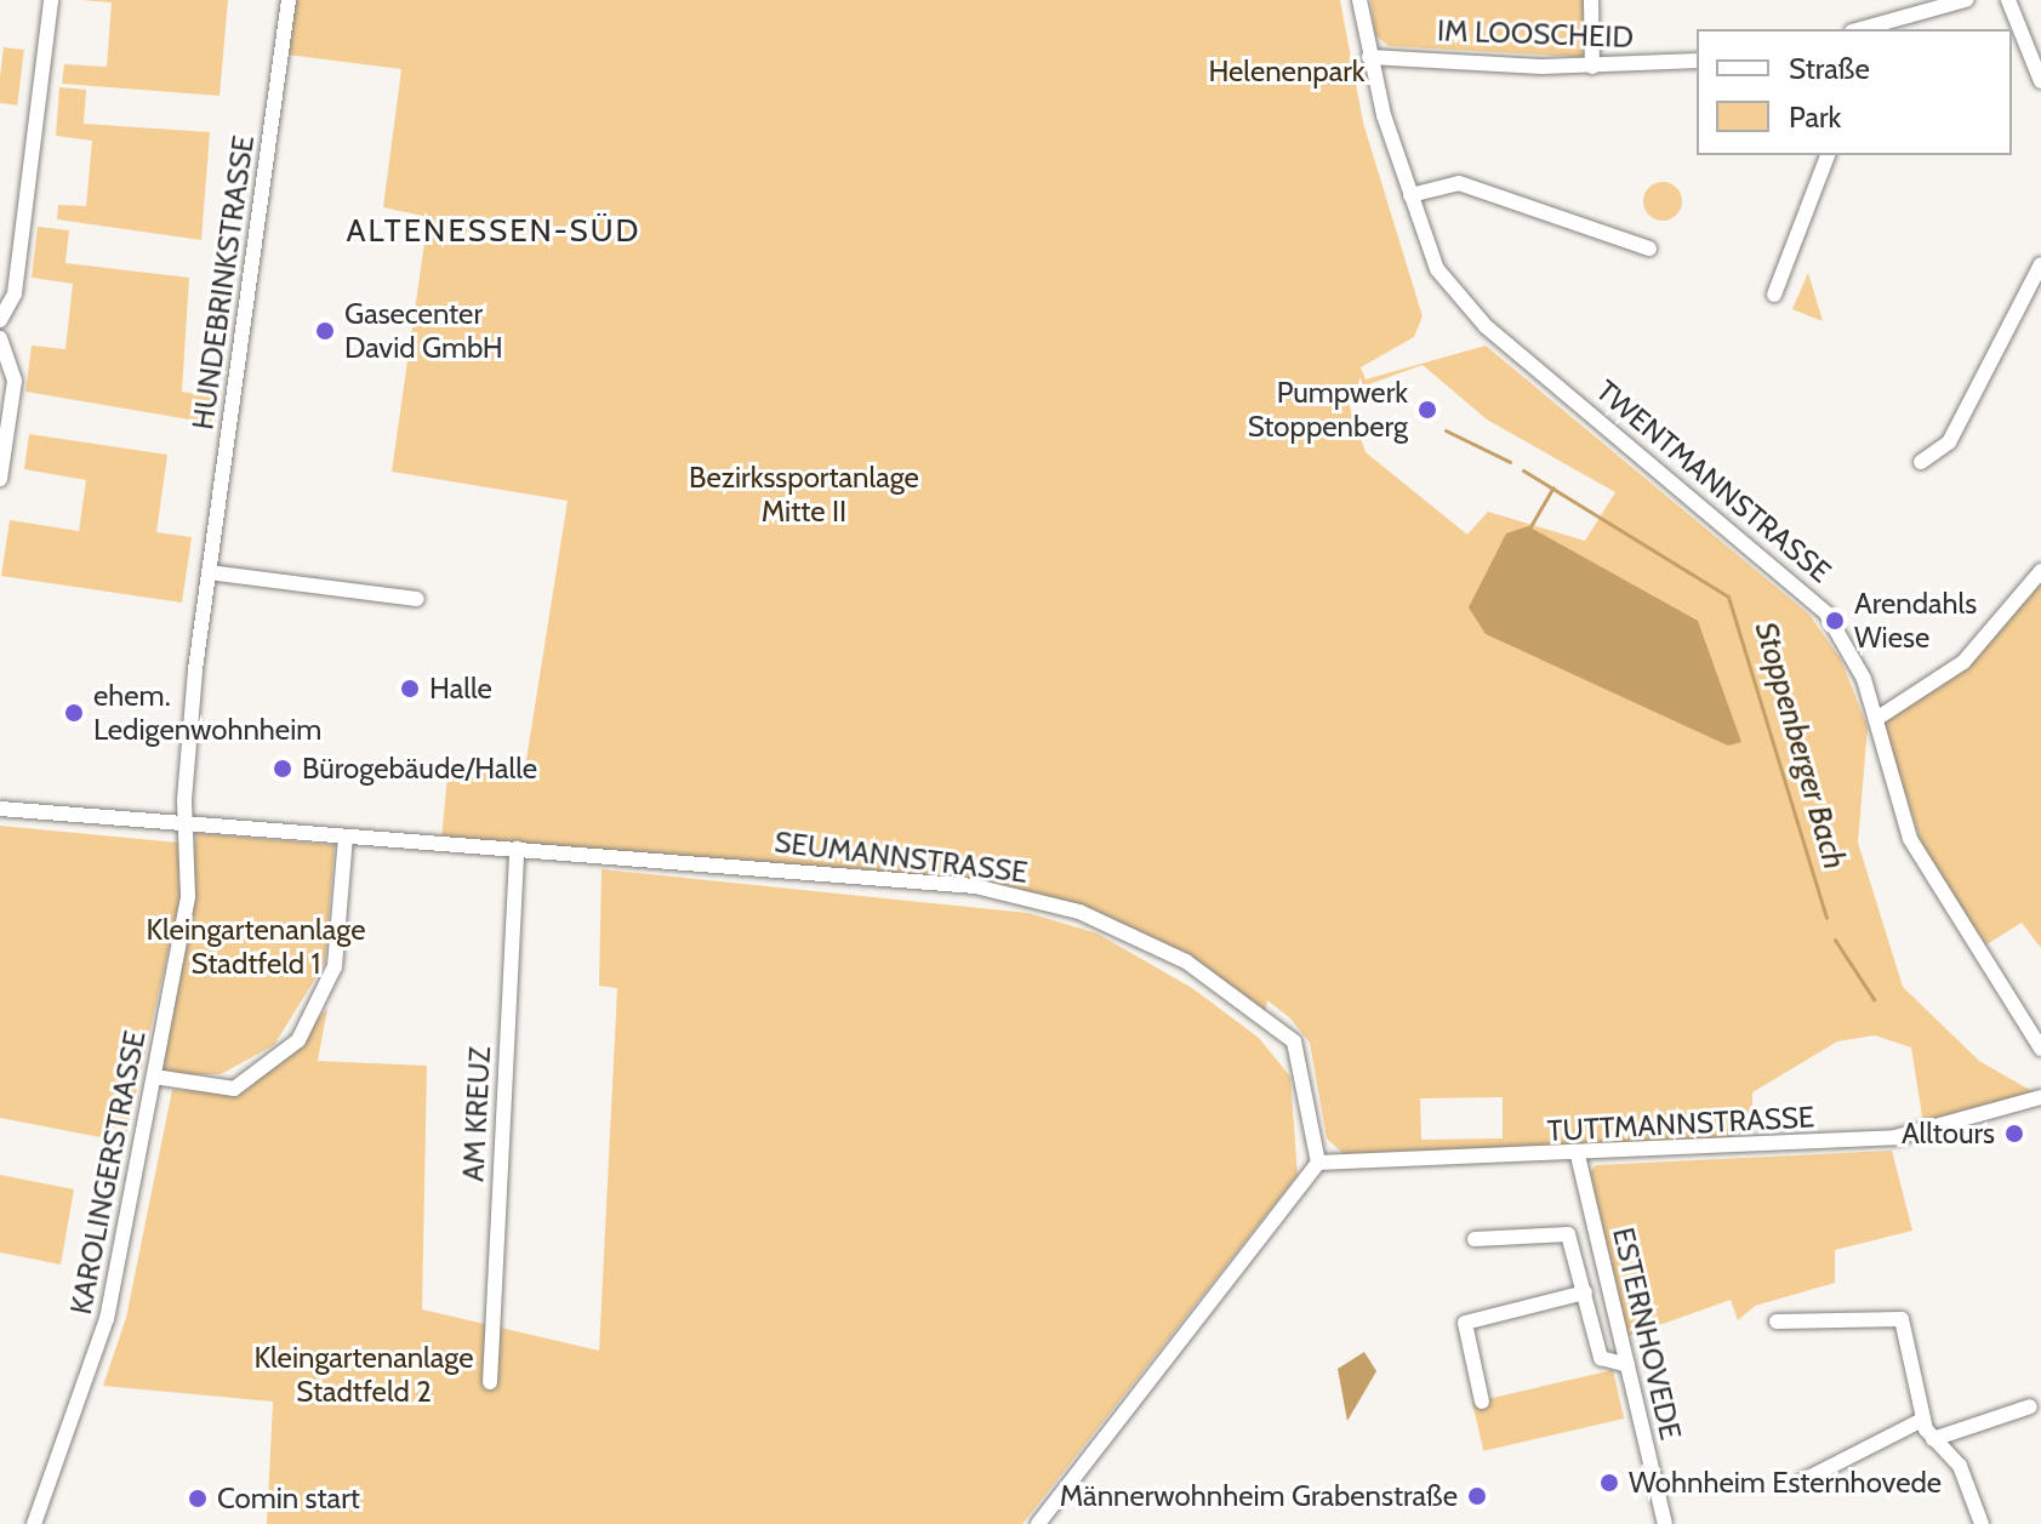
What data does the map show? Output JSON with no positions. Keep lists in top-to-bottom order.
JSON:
{
  "streets": {
    "street": [
      "IM LOOSCHEID",
      "HUNDEBRINKSTRASSE",
      "TWENTMANNSTRASSE",
      "SEUMANNSTRASSE",
      "AM KREUZ",
      "TUTTMANNSTRASSE",
      "KAROLINGERSTRASSE",
      "ESTERNHOVEDE"
    ]
  },
  "crossings": [
    ["IM LOOSCHEID", "TWENTMANNSTRASSE"],
    ["HUNDEBRINKSTRASSE", "SEUMANNSTRASSE"],
    ["HUNDEBRINKSTRASSE", "KAROLINGERSTRASSE"],
    ["SEUMANNSTRASSE", "AM KREUZ"],
    ["SEUMANNSTRASSE", "TUTTMANNSTRASSE"],
    ["SEUMANNSTRASSE", "KAROLINGERSTRASSE"],
    ["TUTTMANNSTRASSE", "ESTERNHOVEDE"]
  ],
  "districts": ["ALTENESSEN-SÜD"],
  "water": ["Stoppenberger Bach"],
  "parks": [
    "Helenenpark",
    "Bezirkssportanlage Mitte II",
    "Kleingartenanlage Stadtfeld 1",
    "Kleingartenanlage Stadtfeld 2"
  ],
  "places": [
    "Gasecenter David GmbH",
    "Pumpwerk Stoppenberg",
    "Arendahls Wiese",
    "Halle",
    "ehem. Ledigenwohnheim",
    "Bürogebäude/Halle",
    "Alltours",
    "Wohnheim Esternhovede",
    "Männerwohnheim Grabenstraße",
    "Comin start"
  ],
  "legend": ["Straße", "Park"]
}
